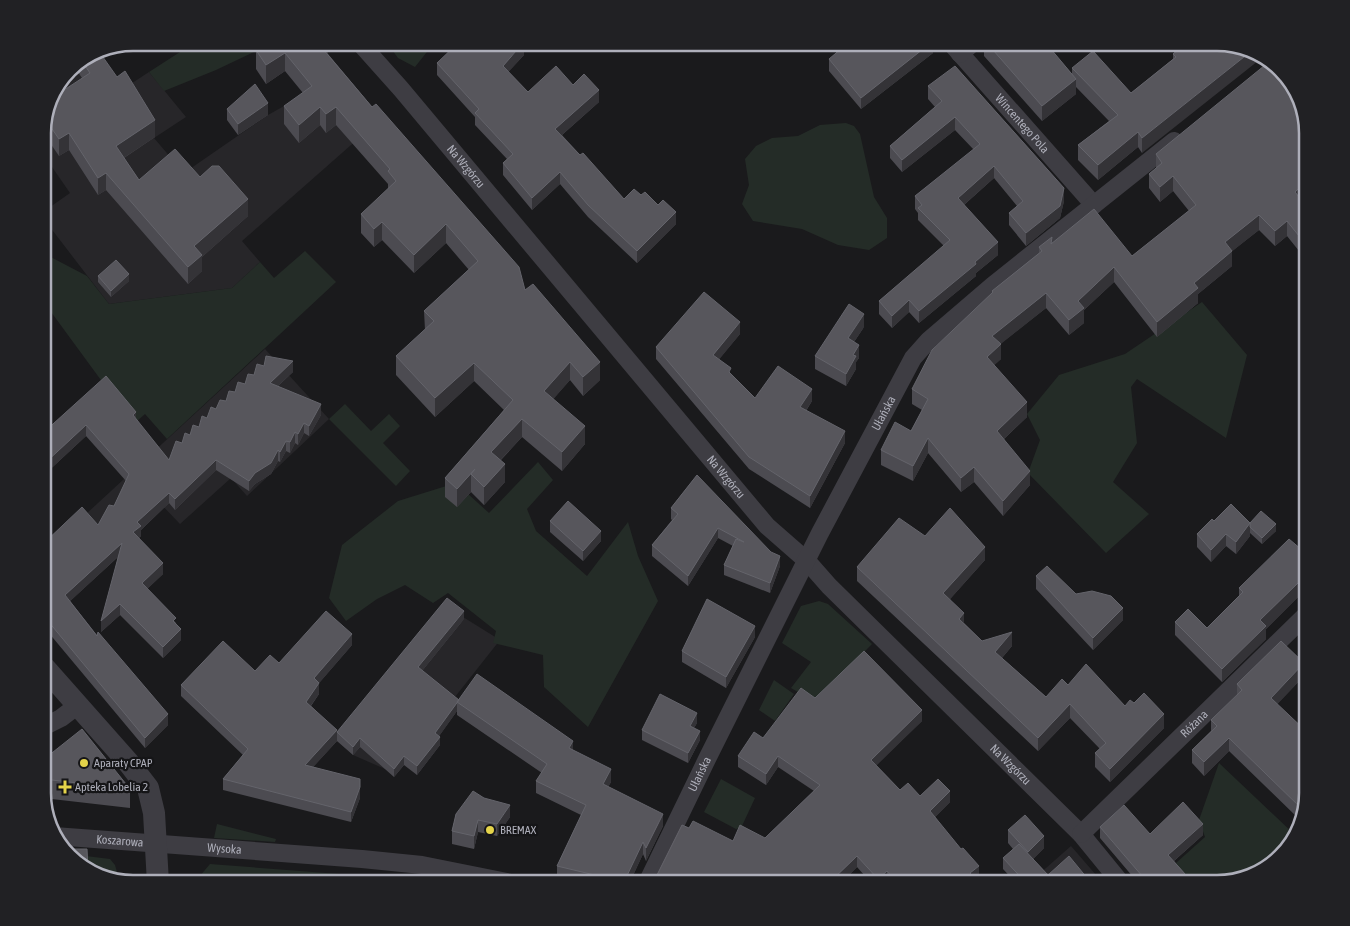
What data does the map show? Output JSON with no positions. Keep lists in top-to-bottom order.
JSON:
{
  "streets": {
    "street": [
      "Wincentego Pola",
      "Na Wzgórzu",
      "Ułańska",
      "Różana",
      "Koszarowa",
      "Wysoka"
    ]
  },
  "crossings": [
    ["Wincentego Pola", "Ułańska"],
    ["Na Wzgórzu", "Ułańska"],
    ["Na Wzgórzu", "Różana"],
    ["Koszarowa", "Wysoka"]
  ],
  "places": {
    "other": ["Aparaty CPAP", "BREMAX"],
    "health": ["Apteka Lobelia 2"]
  }
}
